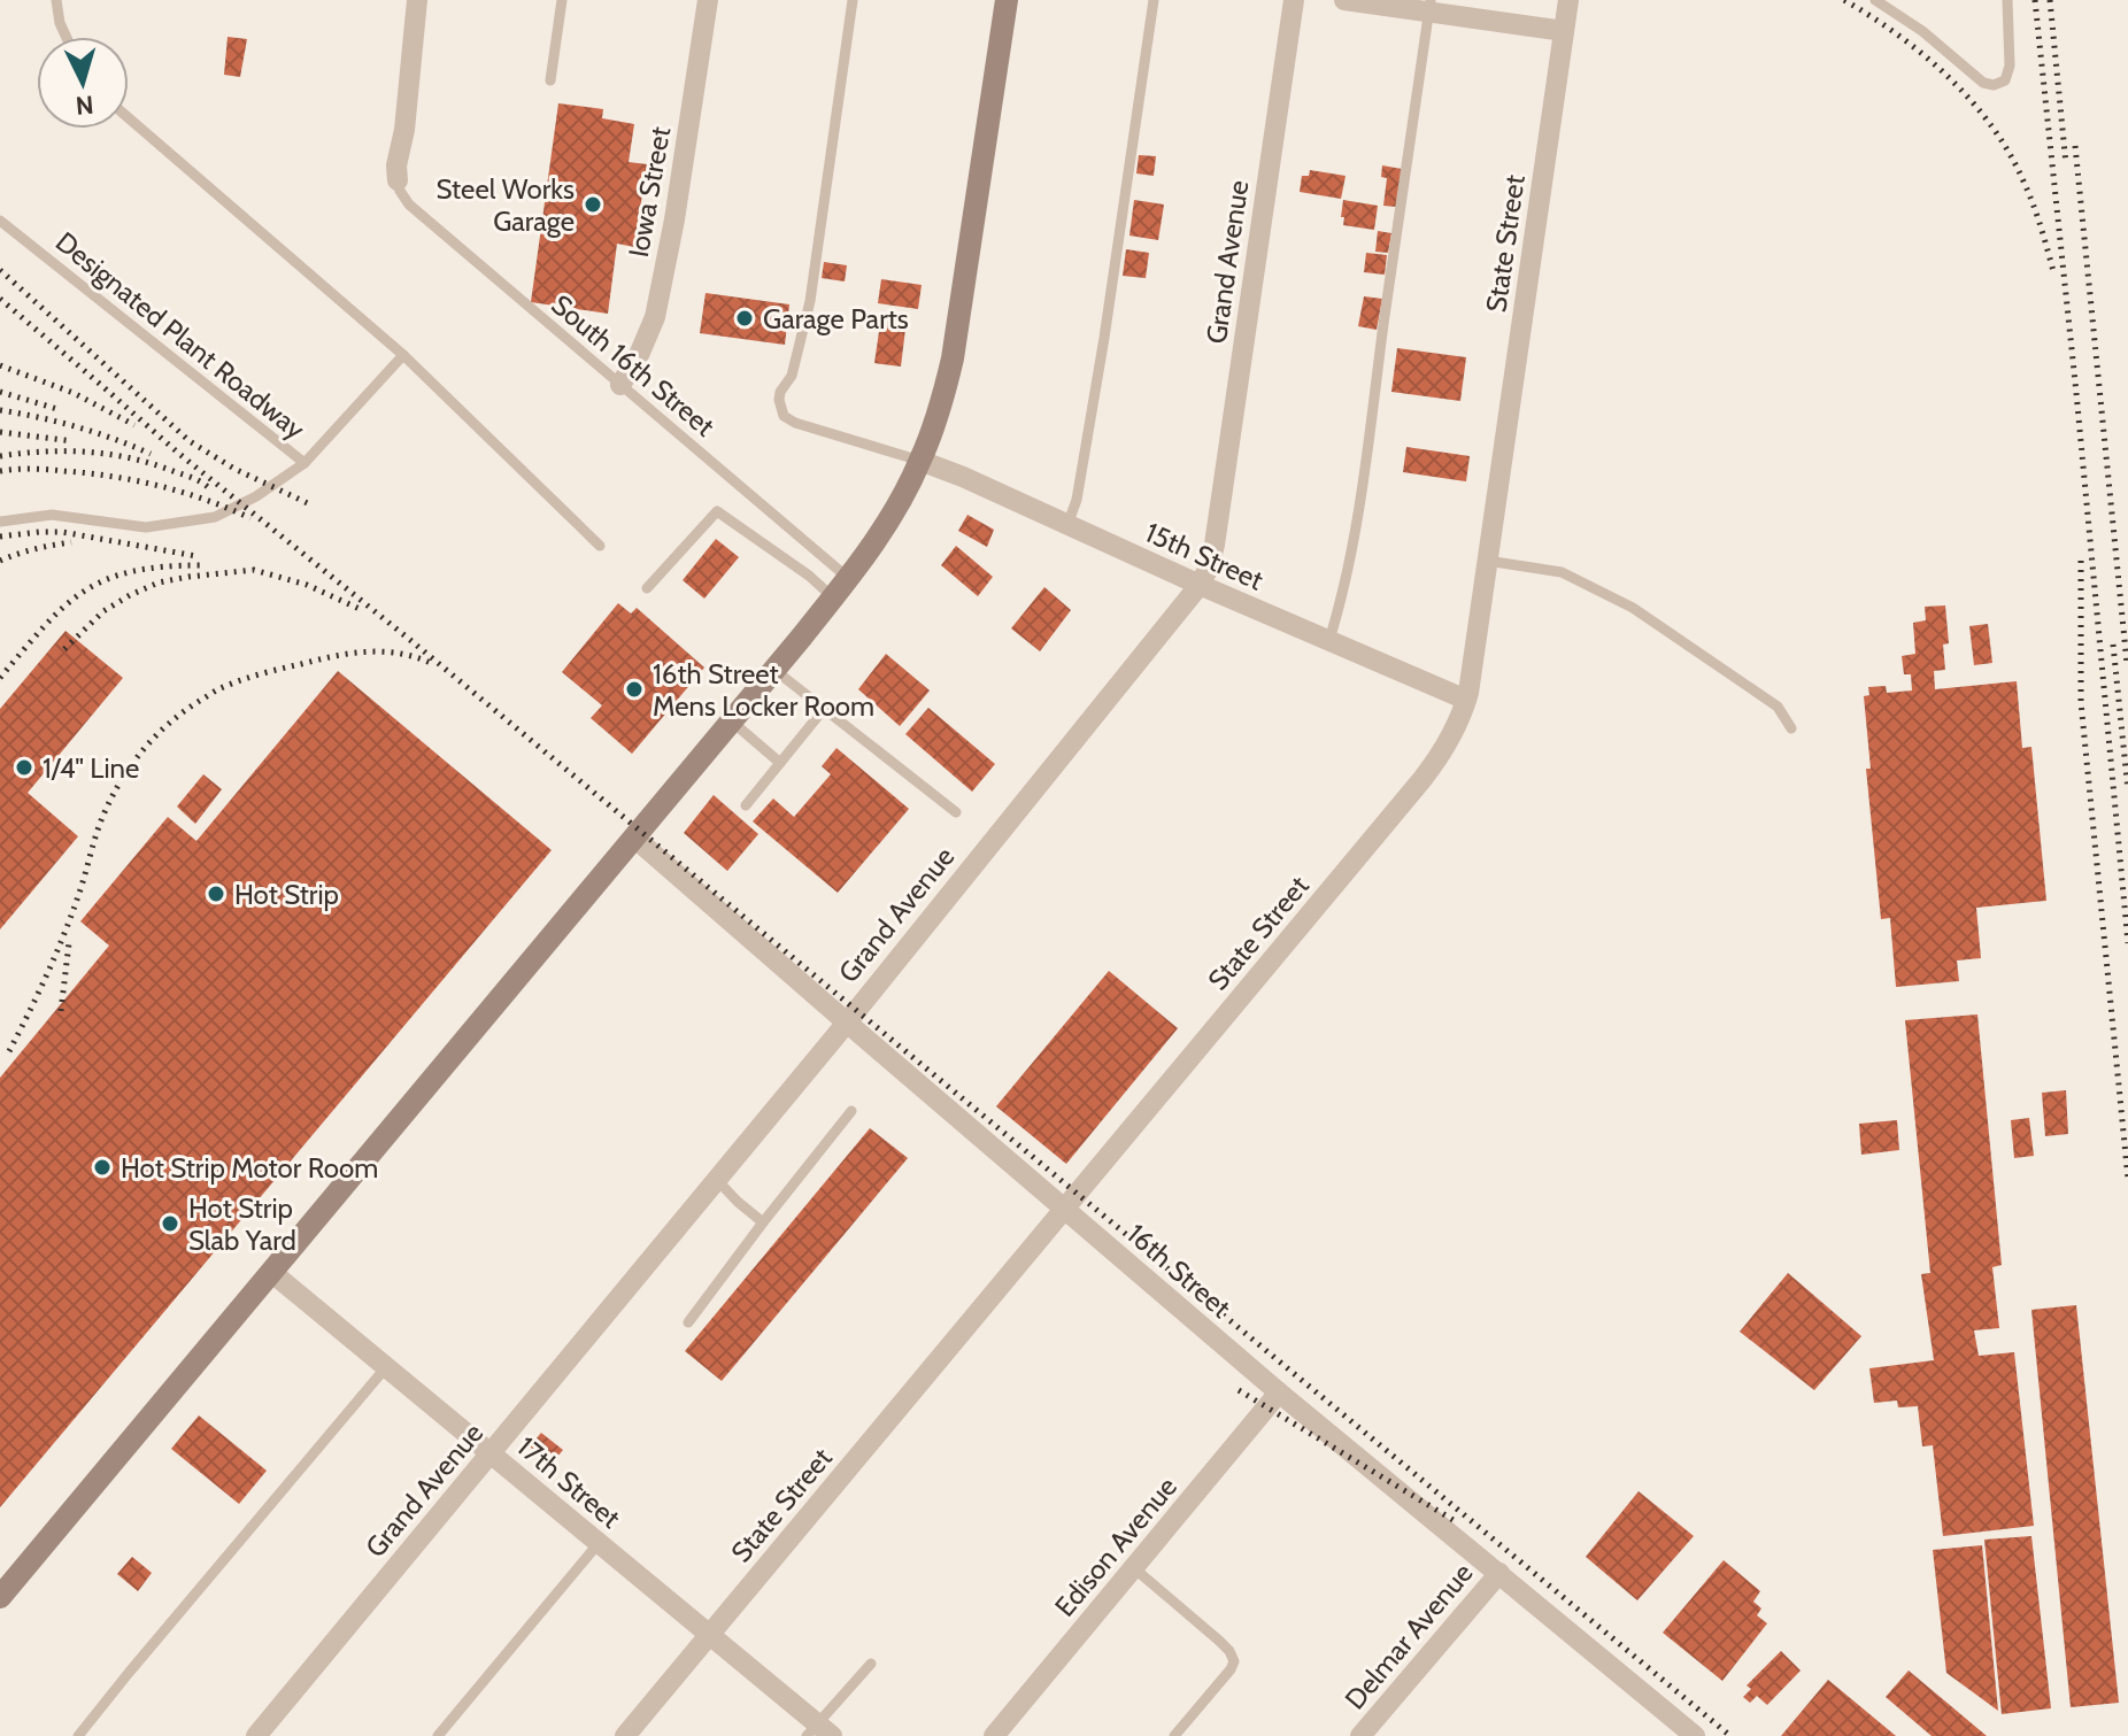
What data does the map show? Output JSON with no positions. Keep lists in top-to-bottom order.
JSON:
{
  "streets": {
    "street": [
      "Iowa Street",
      "State Street",
      "Grand Avenue",
      "15th Street",
      "16th Street",
      "17th Street",
      "Edison Avenue",
      "Delmar Avenue"
    ],
    "lane": ["Designated Plant Roadway", "South 16th Street"]
  },
  "crossings": [
    ["Iowa Street", "South 16th Street"],
    ["State Street", "15th Street"],
    ["State Street", "16th Street"],
    ["State Street", "17th Street"],
    ["Grand Avenue", "15th Street"],
    ["Grand Avenue", "16th Street"],
    ["Grand Avenue", "17th Street"],
    ["16th Street", "Edison Avenue"],
    ["16th Street", "Delmar Avenue"]
  ],
  "places": [
    "Steel Works Garage",
    "Garage Parts",
    "16th Street Mens Locker Room",
    "1/4\" Line",
    "Hot Strip",
    "Hot Strip Motor Room",
    "Hot Strip Slab Yard"
  ],
  "north": "bottom"
}
